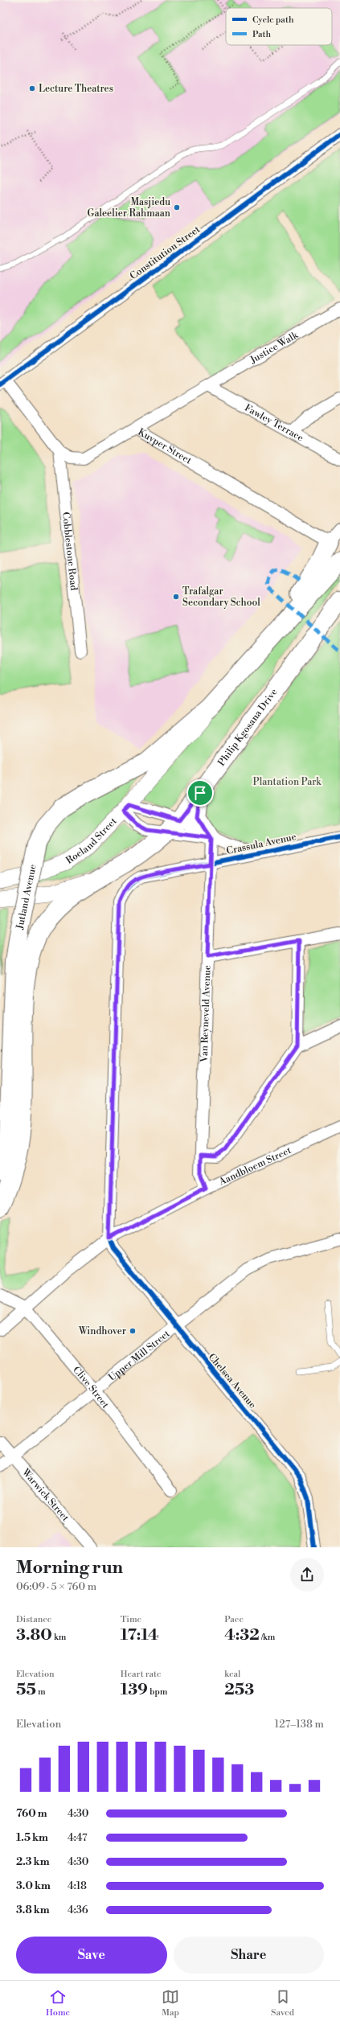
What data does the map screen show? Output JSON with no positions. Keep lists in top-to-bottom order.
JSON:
{
  "streets": {
    "main road": ["Philip Kgosana Drive", "Roeland Street", "Jutland Avenue"],
    "street": [
      "Constitution Street",
      "Justice Walk",
      "Fawley Terrace",
      "Kuyper Street",
      "Cobblestone Road",
      "Crassula Avenue",
      "Van Reyneveld Avenue",
      "Aandbloem Street",
      "Upper Mill Street",
      "Chelsea Avenue",
      "Clive Street",
      "Warwick Street"
    ]
  },
  "crossings": [
    ["Constitution Street", "Kuyper Street"],
    ["Justice Walk", "Fawley Terrace"],
    ["Justice Walk", "Kuyper Street"],
    ["Kuyper Street", "Cobblestone Road"],
    ["Philip Kgosana Drive", "Crassula Avenue"],
    ["Philip Kgosana Drive", "Jutland Avenue"],
    ["Roeland Street", "Crassula Avenue"],
    ["Roeland Street", "Jutland Avenue"],
    ["Crassula Avenue", "Van Reyneveld Avenue"],
    ["Crassula Avenue", "Aandbloem Street"],
    ["Crassula Avenue", "Chelsea Avenue"],
    ["Van Reyneveld Avenue", "Aandbloem Street"],
    ["Aandbloem Street", "Chelsea Avenue"],
    ["Aandbloem Street", "Clive Street"],
    ["Upper Mill Street", "Chelsea Avenue"],
    ["Upper Mill Street", "Clive Street"],
    ["Upper Mill Street", "Warwick Street"]
  ],
  "parks": ["Plantation Park"],
  "places": [
    "Lecture Theatres",
    "Masjiedu Galeelier Rahmaan",
    "Trafalgar Secondary School",
    "Windhover"
  ],
  "legend": ["Cycle path", "Path"],
  "page": {
    "heading": ["Morning run", "06:09 · 5 × 760 m"],
    "stats": [
      ["Distance", "3.80 km"],
      ["Time", "17:14"],
      ["Pace", "4:32 /km"],
      ["Elevation", "55 m"],
      ["Heart rate", "139 bpm"],
      ["kcal", "253"]
    ],
    "chart": ["Elevation", "127–138 m"],
    "list": [
      {
        "name": "760 m",
        "note": "4:30"
      },
      {
        "name": "1.5 km",
        "note": "4:47"
      },
      {
        "name": "2.3 km",
        "note": "4:30"
      },
      {
        "name": "3.0 km",
        "note": "4:18"
      },
      {
        "name": "3.8 km",
        "note": "4:36"
      }
    ],
    "buttons": ["Save", "Share"],
    "tabs": ["Home", "Map", "Saved"]
  }
}
